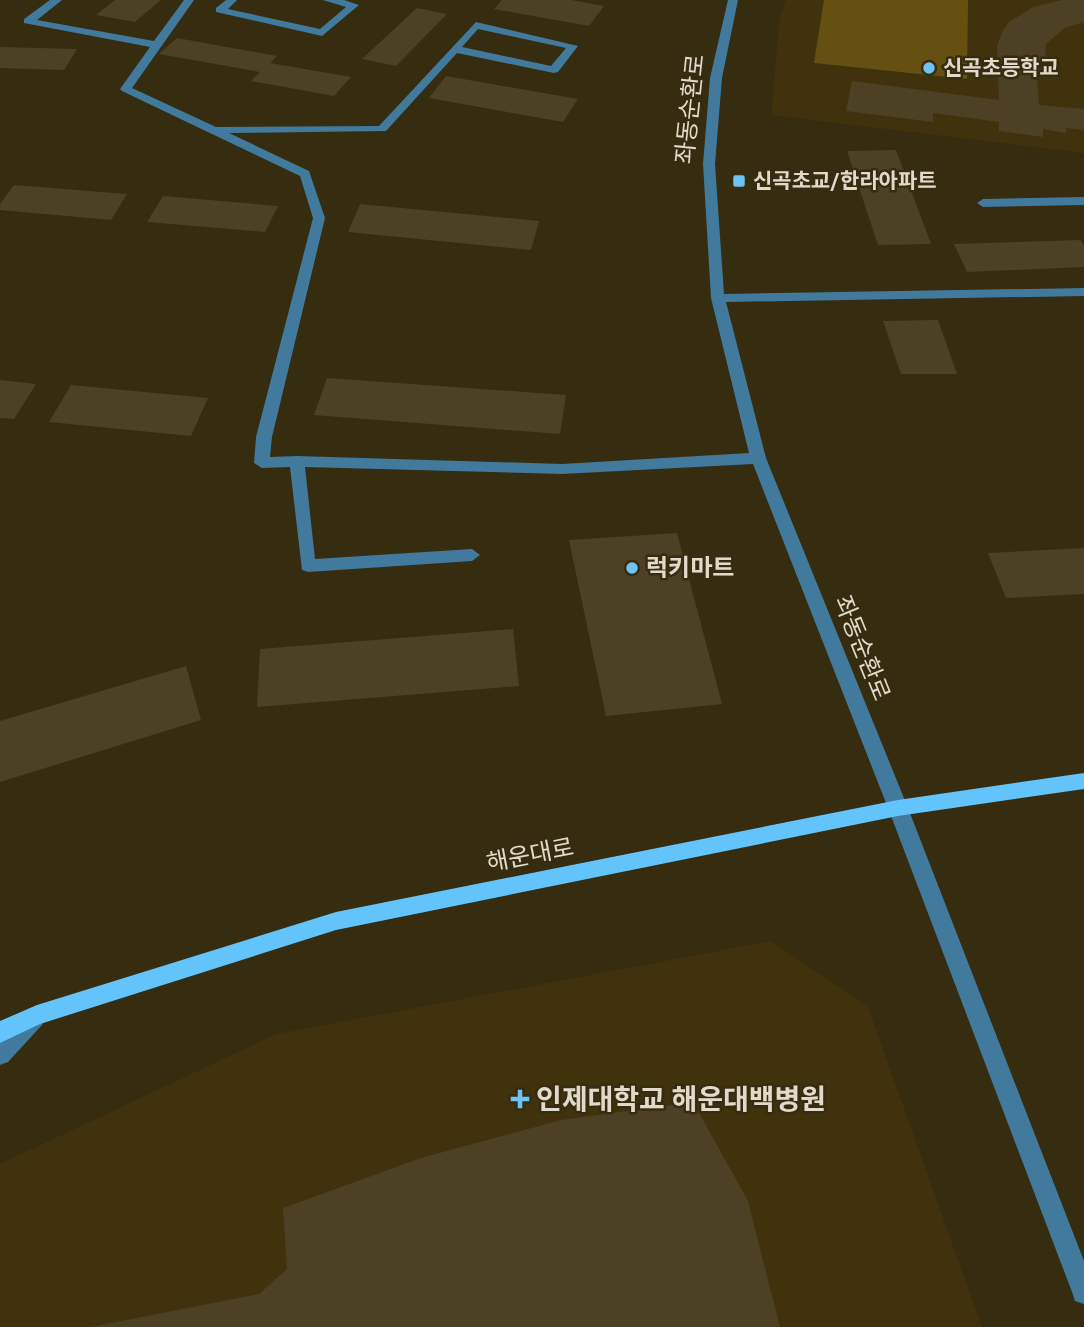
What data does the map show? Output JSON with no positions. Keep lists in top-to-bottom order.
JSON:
{
  "streets": {
    "main road": ["해운대로"],
    "street": ["좌동순환로"]
  },
  "crossings": [
    ["좌동순환로", "해운대로"]
  ],
  "places": {
    "other": ["신곡초등학교", "럭키마트"],
    "transit": ["신곡초교/한라아파트"],
    "health": ["인제대학교 해운대백병원"]
  }
}
